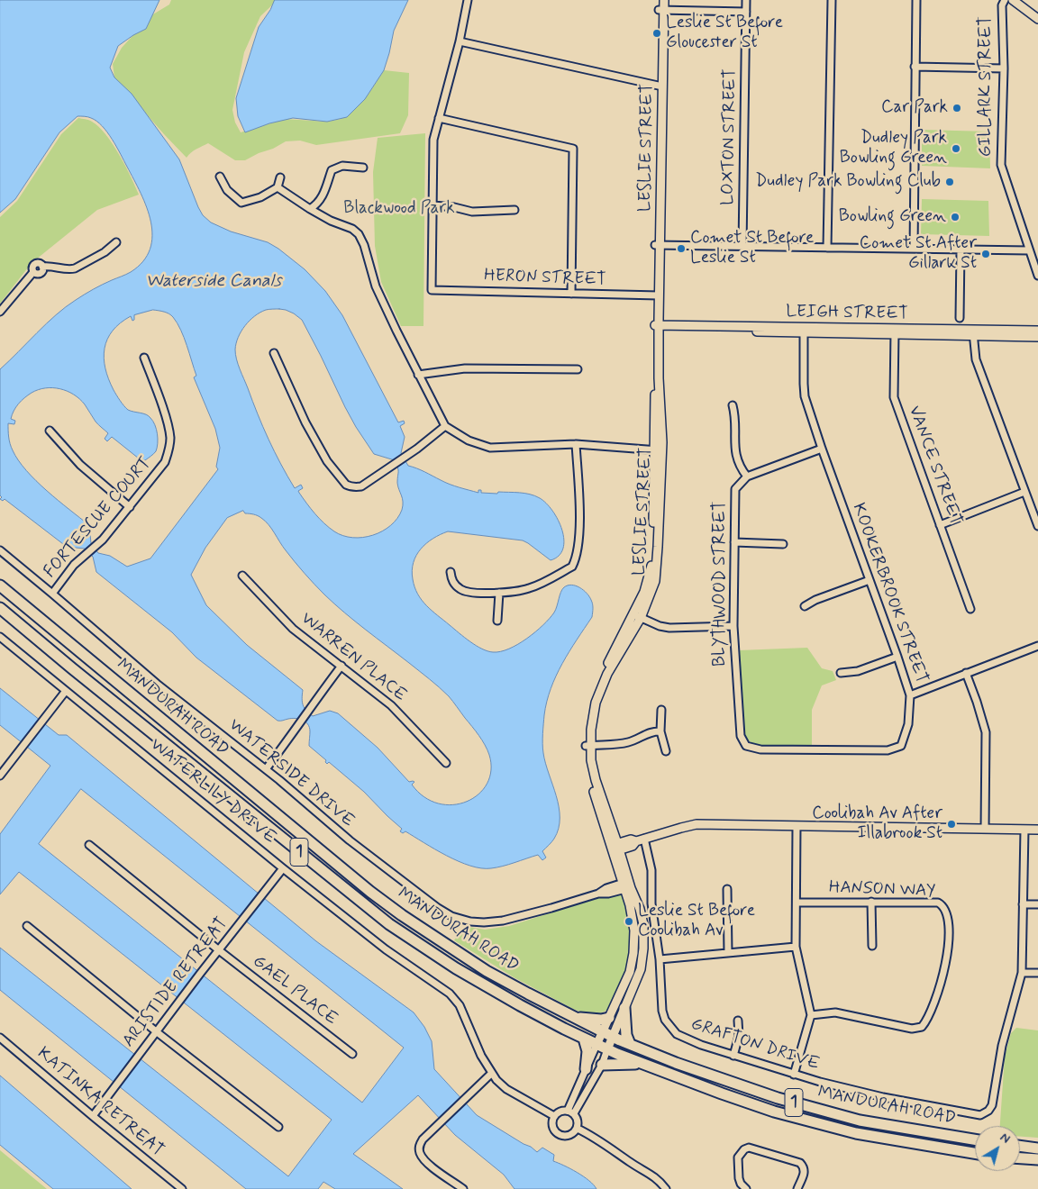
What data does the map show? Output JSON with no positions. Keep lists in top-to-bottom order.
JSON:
{
  "streets": {
    "highway": ["MANDURAH ROAD", "1"],
    "street": [
      "GILLARK STREET",
      "LOXTON STREET",
      "LESLIE STREET",
      "HERON STREET",
      "LEIGH STREET",
      "VANCE STREET",
      "FORTESCUE COURT",
      "BLYTHWOOD STREET",
      "KOOKERBROOK STREET",
      "WARREN PLACE",
      "WATERSIDE DRIVE",
      "WATERLILY DRIVE",
      "HANSON WAY",
      "ARISTIDE RETREAT",
      "GAEL PLACE",
      "GRAFTON DRIVE",
      "KATINKA RETREAT"
    ]
  },
  "crossings": [
    ["LESLIE STREET", "HERON STREET"],
    ["LESLIE STREET", "LEIGH STREET"],
    ["LESLIE STREET", "MANDURAH ROAD"],
    ["LESLIE STREET", "WATERSIDE DRIVE"],
    ["LEIGH STREET", "VANCE STREET"],
    ["LEIGH STREET", "KOOKERBROOK STREET"],
    ["FORTESCUE COURT", "WATERSIDE DRIVE"],
    ["BLYTHWOOD STREET", "KOOKERBROOK STREET"],
    ["WATERLILY DRIVE", "ARISTIDE RETREAT"],
    ["ARISTIDE RETREAT", "GAEL PLACE"],
    ["ARISTIDE RETREAT", "KATINKA RETREAT"]
  ],
  "water": ["Waterside Canals"],
  "parks": ["Blackwood Park"],
  "places": [
    "Leslie St Before Gloucester St",
    "Car Park",
    "Dudley Park Bowling Green",
    "Dudley Park Bowling Club",
    "Bowling Green",
    "Comet St Before Leslie St",
    "Comet St After Gillark St",
    "Coolibah Av After Illabrook St",
    "Leslie St Before Coolibah Av"
  ],
  "north": "top right"
}
